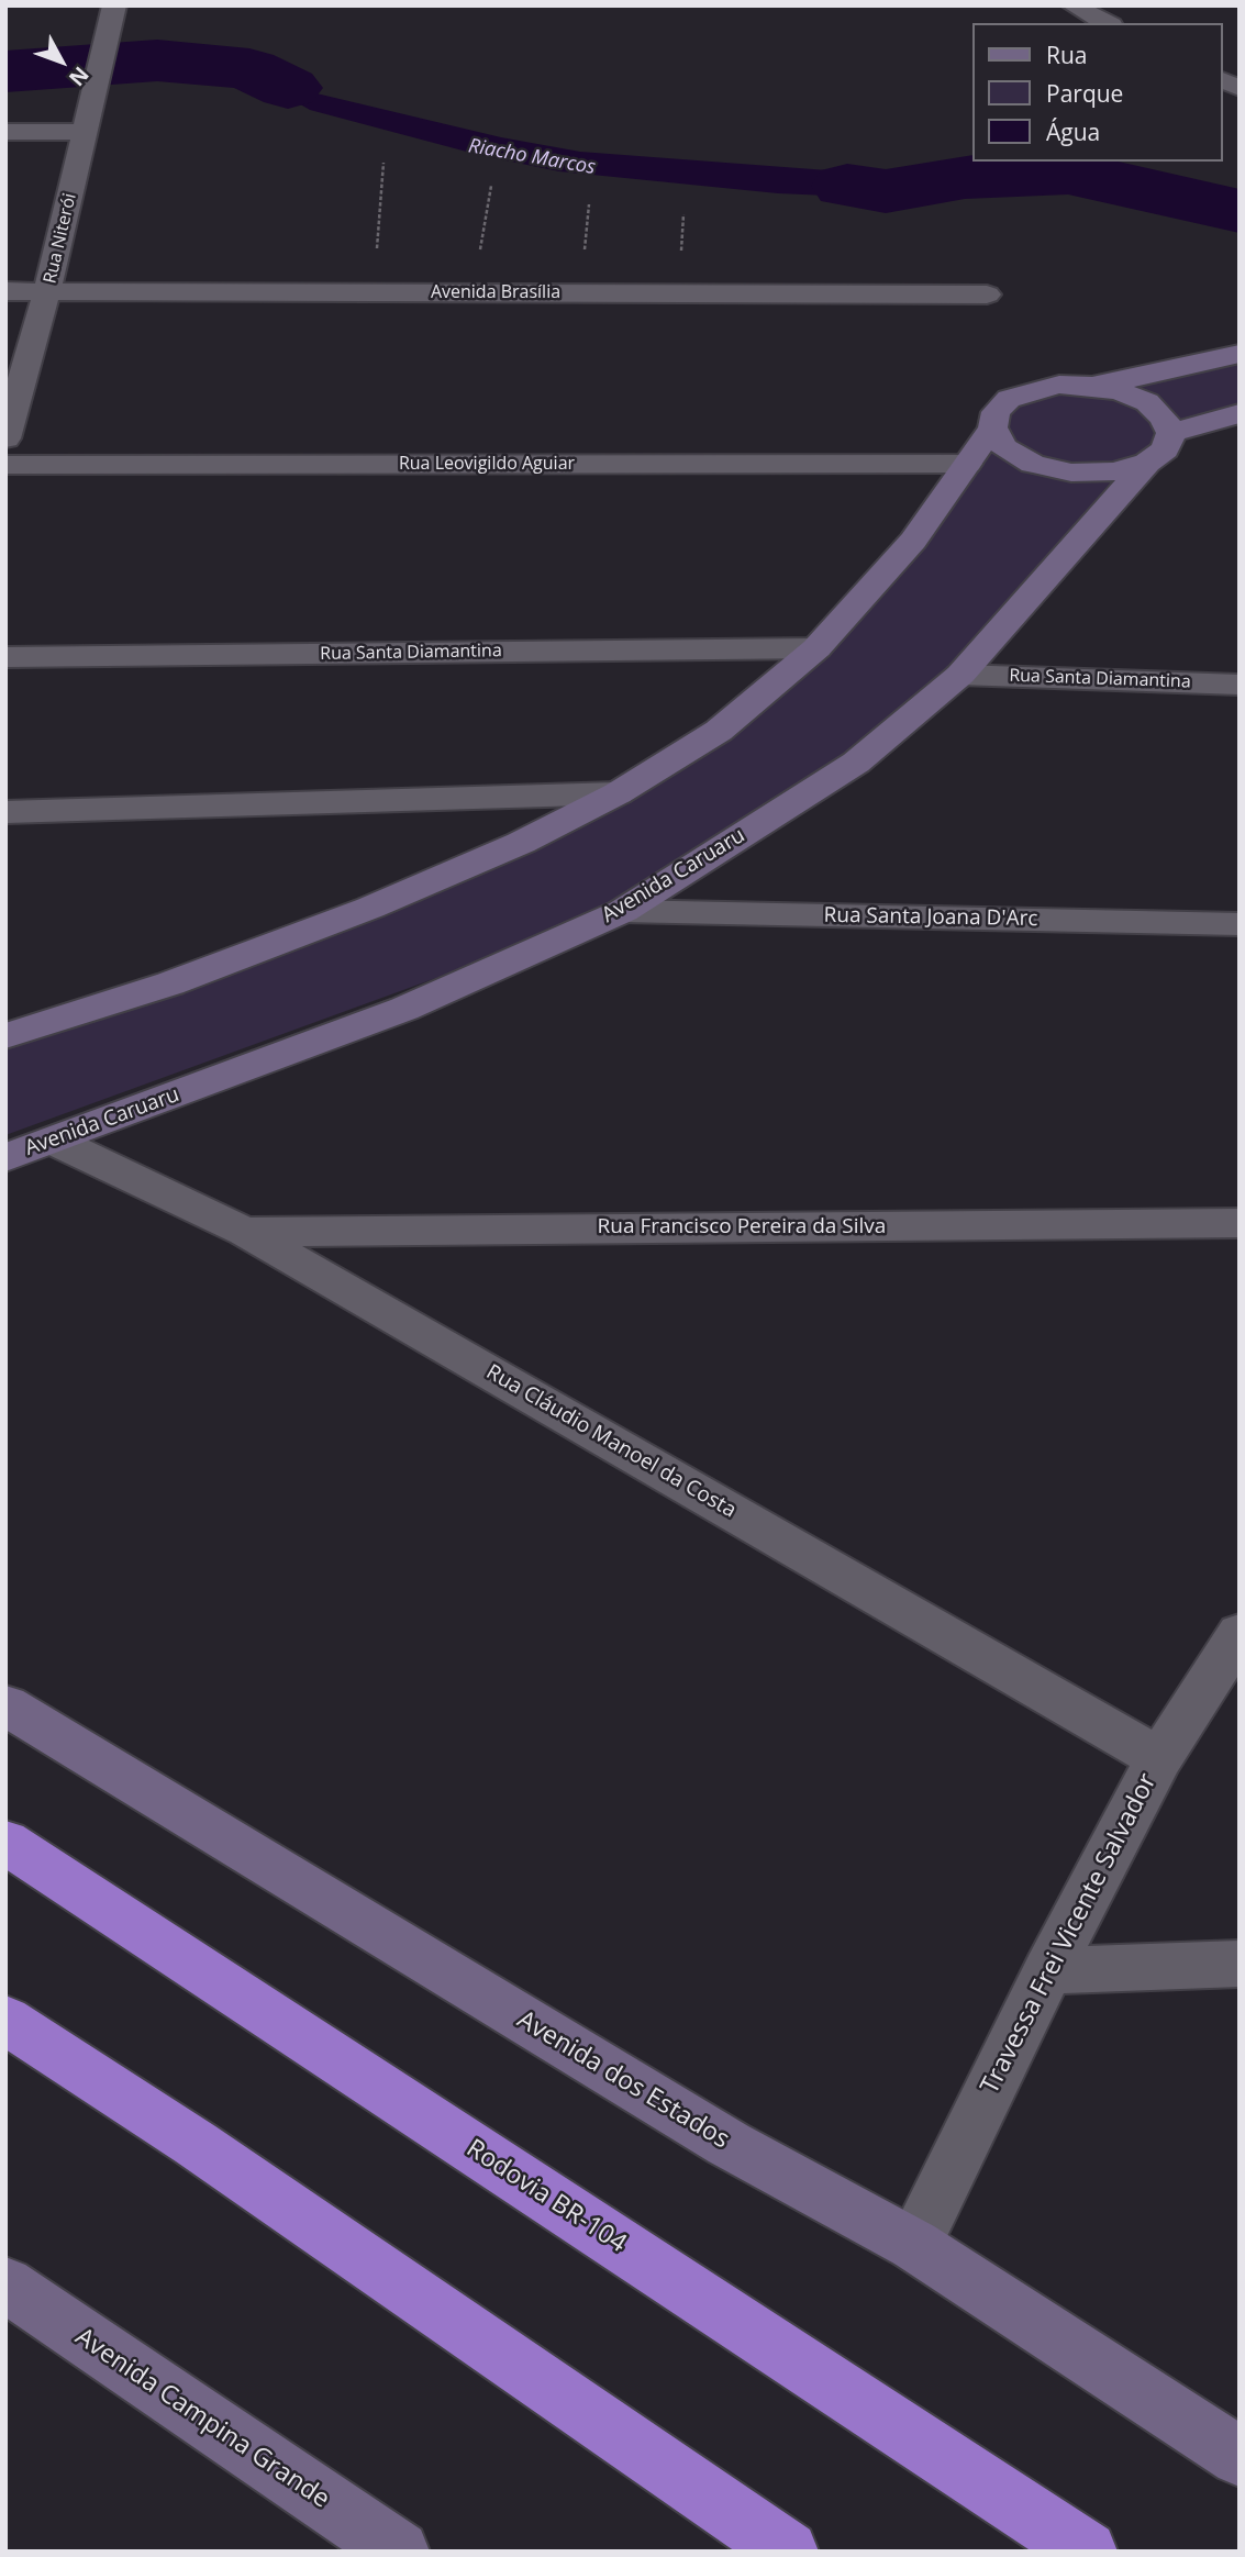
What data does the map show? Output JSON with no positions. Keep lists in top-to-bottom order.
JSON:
{
  "streets": {
    "highway": ["Rodovia BR-104"],
    "main road": ["Avenida Caruaru", "Avenida dos Estados", "Avenida Campina Grande"],
    "street": [
      "Rua Niterói",
      "Avenida Brasília",
      "Rua Leovigildo Aguiar",
      "Rua Santa Diamantina",
      "Rua Santa Joana D'Arc",
      "Rua Francisco Pereira da Silva",
      "Rua Cláudio Manoel da Costa",
      "Travessa Frei Vicente Salvador"
    ]
  },
  "crossings": [
    ["Rua Niterói", "Avenida Brasília"],
    ["Rua Santa Diamantina", "Avenida Caruaru"],
    ["Avenida Caruaru", "Rua Santa Joana D'Arc"],
    ["Avenida Caruaru", "Rua Cláudio Manoel da Costa"],
    ["Rua Francisco Pereira da Silva", "Rua Cláudio Manoel da Costa"],
    ["Rua Cláudio Manoel da Costa", "Travessa Frei Vicente Salvador"],
    ["Travessa Frei Vicente Salvador", "Avenida dos Estados"]
  ],
  "water": ["Riacho Marcos"],
  "legend": ["Rua", "Parque", "Água"],
  "north": "bottom right"
}
